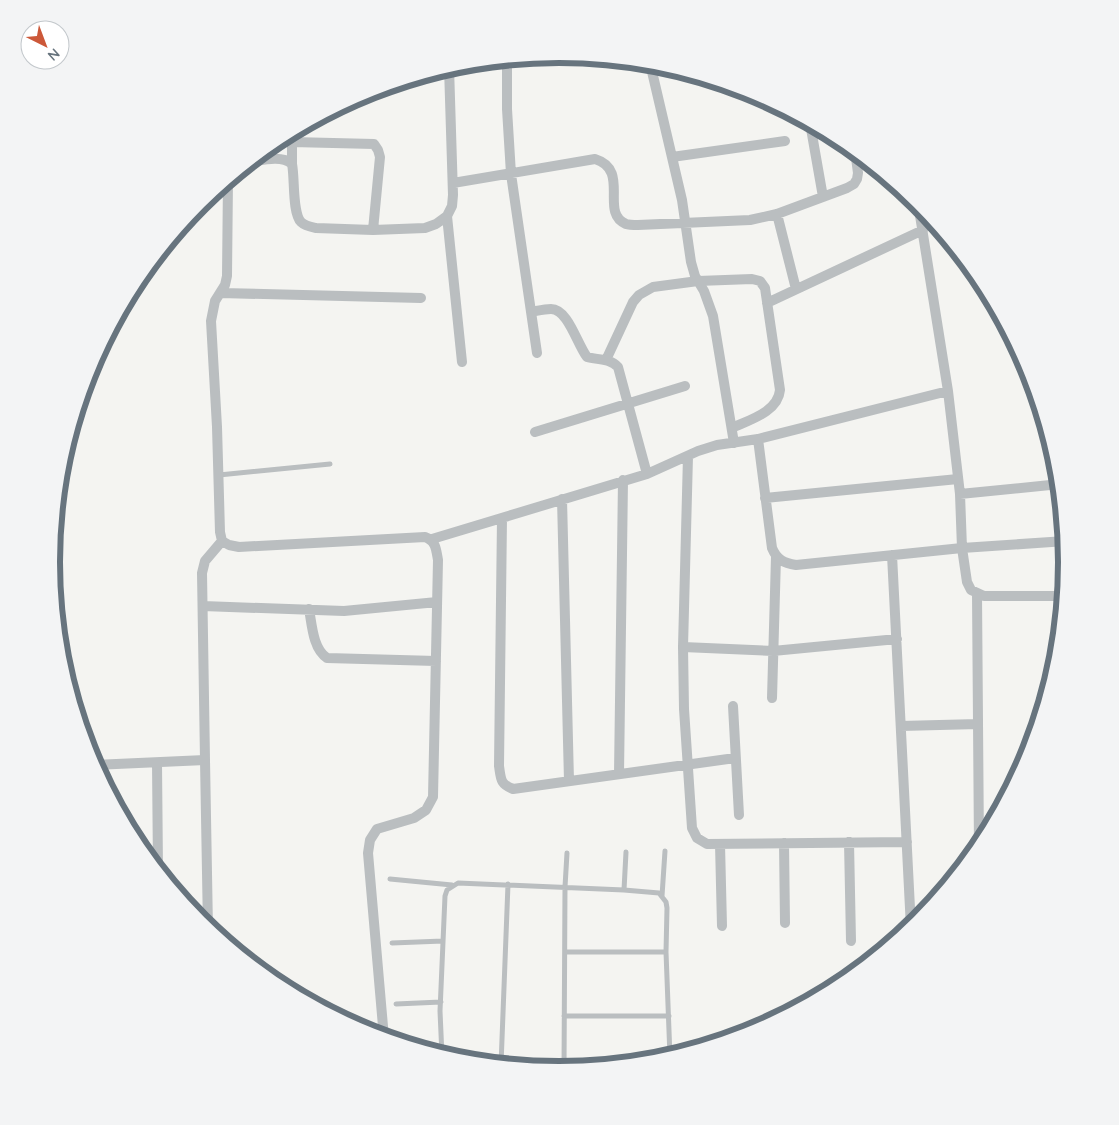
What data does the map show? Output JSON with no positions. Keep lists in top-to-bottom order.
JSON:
{
  "north": "bottom right"
}
